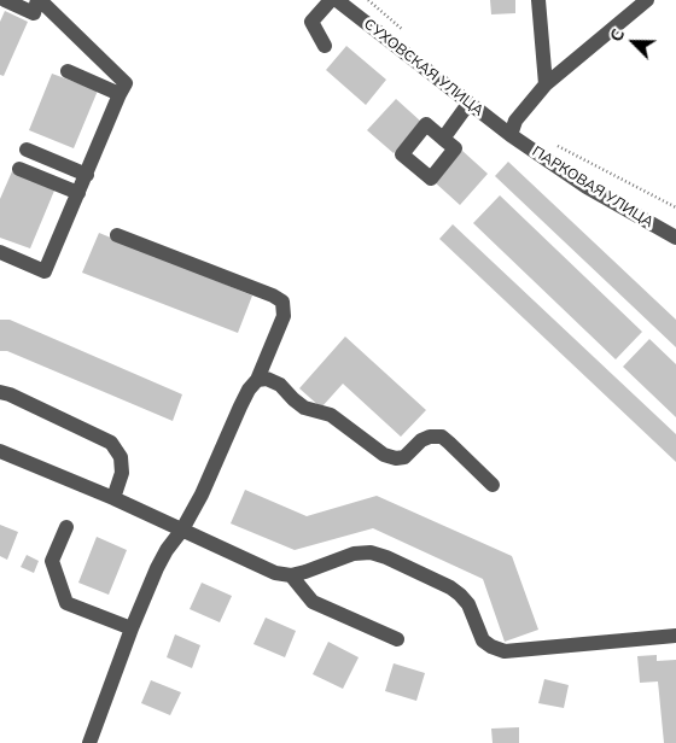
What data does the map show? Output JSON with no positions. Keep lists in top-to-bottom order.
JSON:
{
  "streets": {
    "street": ["СУХОВСКАЯ УЛИЦА", "ПАРКОВАЯ УЛИЦА"]
  },
  "crossings": [
    ["СУХОВСКАЯ УЛИЦА", "ПАРКОВАЯ УЛИЦА"]
  ],
  "north": "top left"
}
